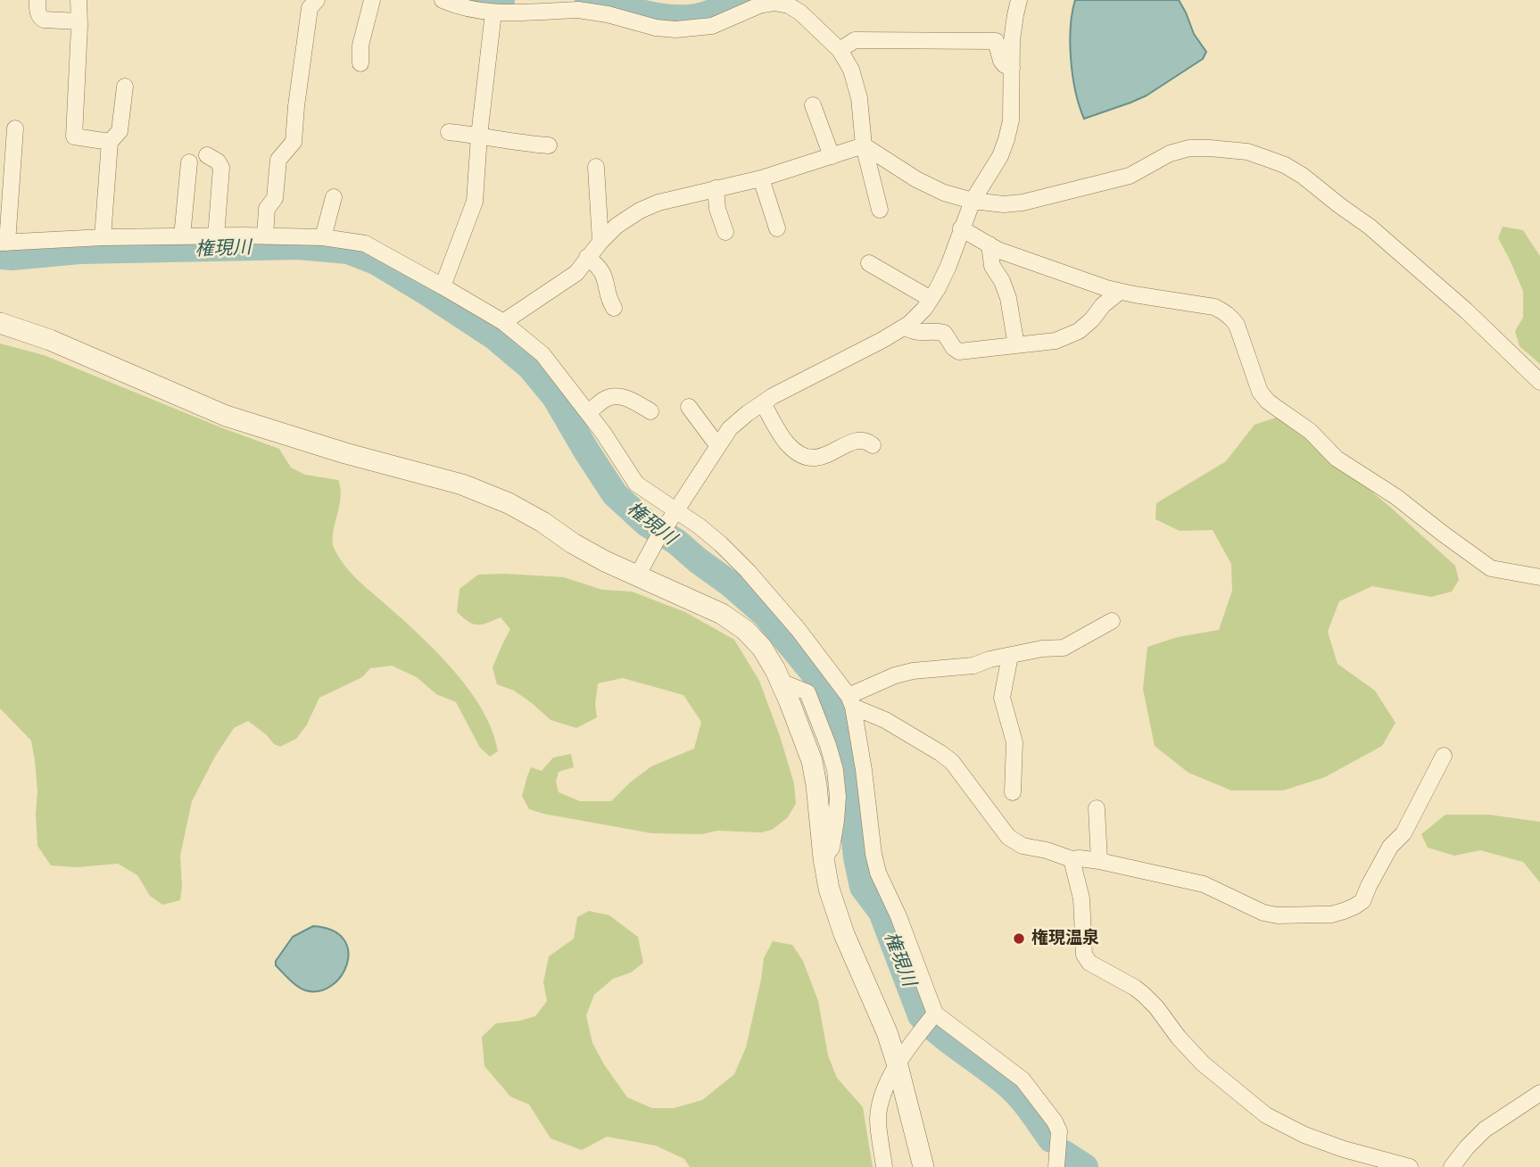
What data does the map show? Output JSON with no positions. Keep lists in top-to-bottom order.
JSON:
{
  "water": ["権現川"],
  "places": ["権現温泉"]
}
